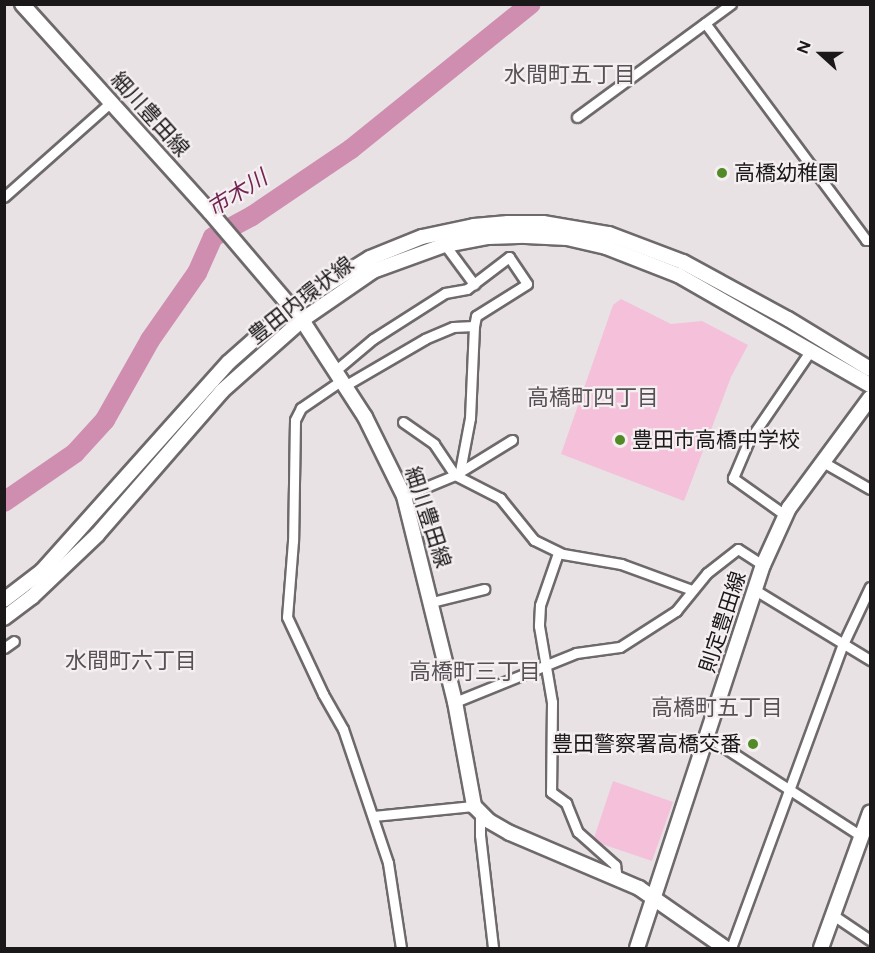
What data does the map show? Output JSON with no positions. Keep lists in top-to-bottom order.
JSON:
{
  "streets": {
    "street": ["細川豊田線", "豊田内環状線", "則定豊田線"]
  },
  "crossings": [
    ["細川豊田線", "豊田内環状線"]
  ],
  "districts": [
    "水間町五丁目",
    "高橋町四丁目",
    "水間町六丁目",
    "高橋町三丁目",
    "高橋町五丁目"
  ],
  "water": ["市木川"],
  "places": ["高橋幼稚園", "豊田市高橋中学校", "豊田警察署高橋交番"],
  "north": "left"
}
